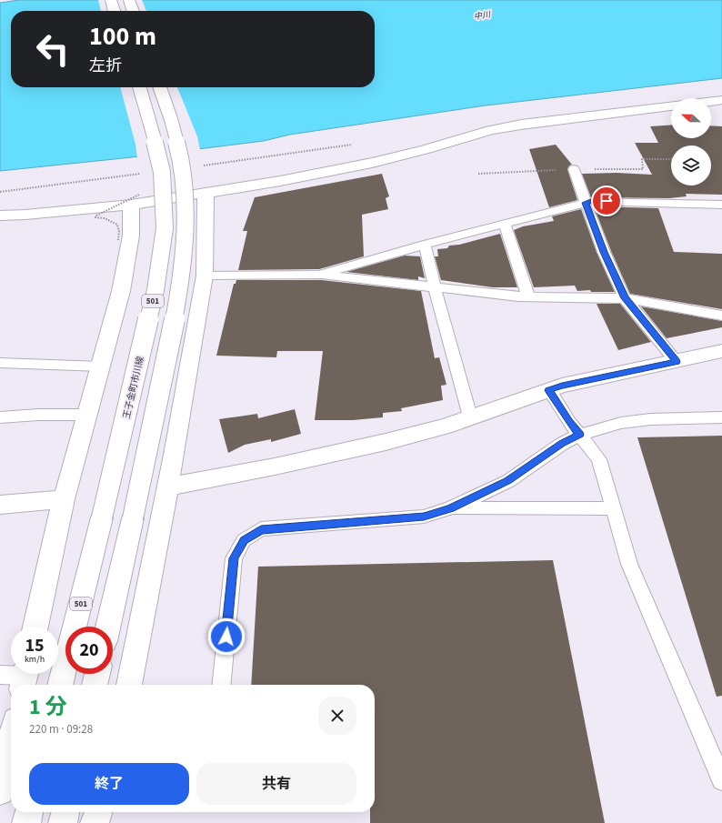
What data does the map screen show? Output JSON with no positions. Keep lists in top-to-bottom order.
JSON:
{
  "streets": {
    "street": ["501", "王子金町市川線"]
  },
  "water": ["中川"],
  "north": "left",
  "page": {
    "turn": ["100 m", "左折"],
    "speed": "15 km/h",
    "limit": "20",
    "heading": ["1 分", "220 m · 09:28"],
    "buttons": ["終了", "共有"]
  }
}
